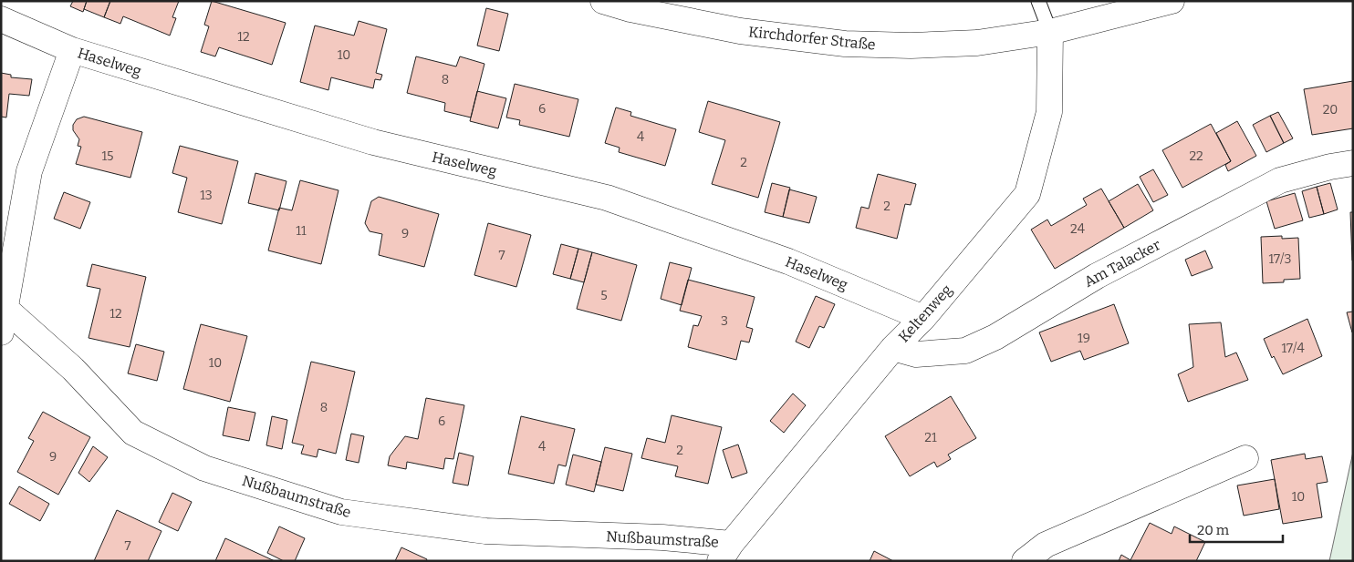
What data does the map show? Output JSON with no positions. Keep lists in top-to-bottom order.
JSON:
{
  "streets": {
    "street": [
      "Kirchdorfer Straße",
      "Haselweg",
      "Am Talacker",
      "Keltenweg",
      "Nußbaumstraße"
    ]
  },
  "crossings": [
    ["Kirchdorfer Straße", "Keltenweg"],
    ["Haselweg", "Keltenweg"],
    ["Am Talacker", "Keltenweg"],
    ["Keltenweg", "Nußbaumstraße"]
  ],
  "house_numbers": [
    "12",
    "10",
    "8",
    "6",
    "20",
    "4",
    "15",
    "22",
    "2",
    "13",
    "2",
    "24",
    "11",
    "9",
    "7",
    "17/3",
    "5",
    "12",
    "3",
    "19",
    "17/4",
    "10",
    "8",
    "6",
    "21",
    "4",
    "2",
    "9",
    "10",
    "7"
  ],
  "scale_bar": "20 m"
}
